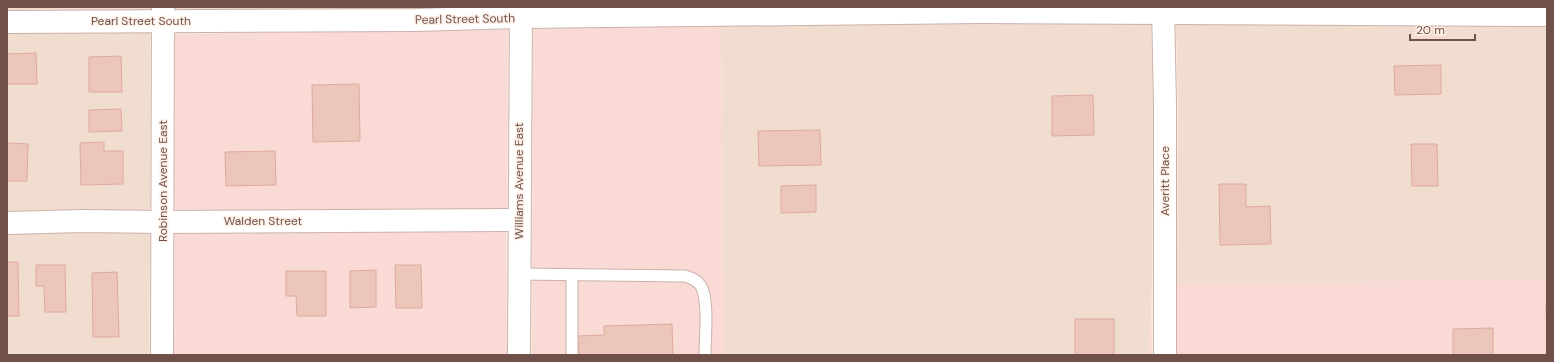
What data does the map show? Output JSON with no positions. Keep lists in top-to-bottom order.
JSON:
{
  "streets": {
    "street": [
      "Pearl Street South",
      "Robinson Avenue East",
      "Williams Avenue East",
      "Averitt Place",
      "Walden Street"
    ]
  },
  "crossings": [
    ["Pearl Street South", "Robinson Avenue East"],
    ["Pearl Street South", "Williams Avenue East"],
    ["Pearl Street South", "Averitt Place"],
    ["Robinson Avenue East", "Walden Street"],
    ["Williams Avenue East", "Walden Street"]
  ],
  "scale_bar": "20 m"
}
